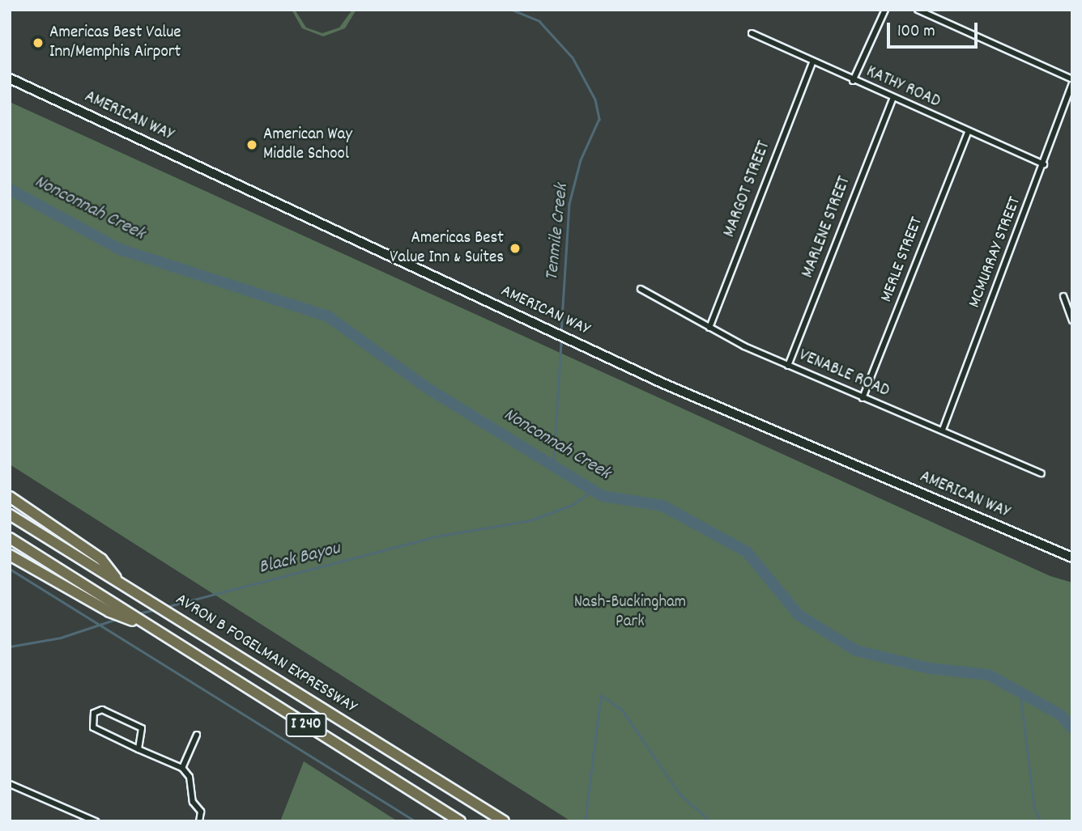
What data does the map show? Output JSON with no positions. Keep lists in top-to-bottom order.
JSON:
{
  "streets": {
    "highway": ["AVRON B FOGELMAN EXPRESSWAY", "I 240"],
    "main road": ["AMERICAN WAY"],
    "street": [
      "KATHY ROAD",
      "MARGOT STREET",
      "MARLENE STREET",
      "MCMURRAY STREET",
      "MERLE STREET",
      "VENABLE ROAD"
    ]
  },
  "crossings": [
    ["KATHY ROAD", "MARGOT STREET"],
    ["KATHY ROAD", "MARLENE STREET"],
    ["KATHY ROAD", "MCMURRAY STREET"],
    ["KATHY ROAD", "MERLE STREET"],
    ["MARGOT STREET", "VENABLE ROAD"],
    ["MARLENE STREET", "VENABLE ROAD"],
    ["MCMURRAY STREET", "VENABLE ROAD"],
    ["MERLE STREET", "VENABLE ROAD"]
  ],
  "water": ["Nonconnah Creek", "Tenmile Creek", "Black Bayou"],
  "parks": ["Nash-Buckingham Park"],
  "places": ["Americas Best Value Inn/Memphis Airport", "American Way Middle School", "Americas Best Value Inn & Suites"],
  "scale_bar": "100 m"
}
